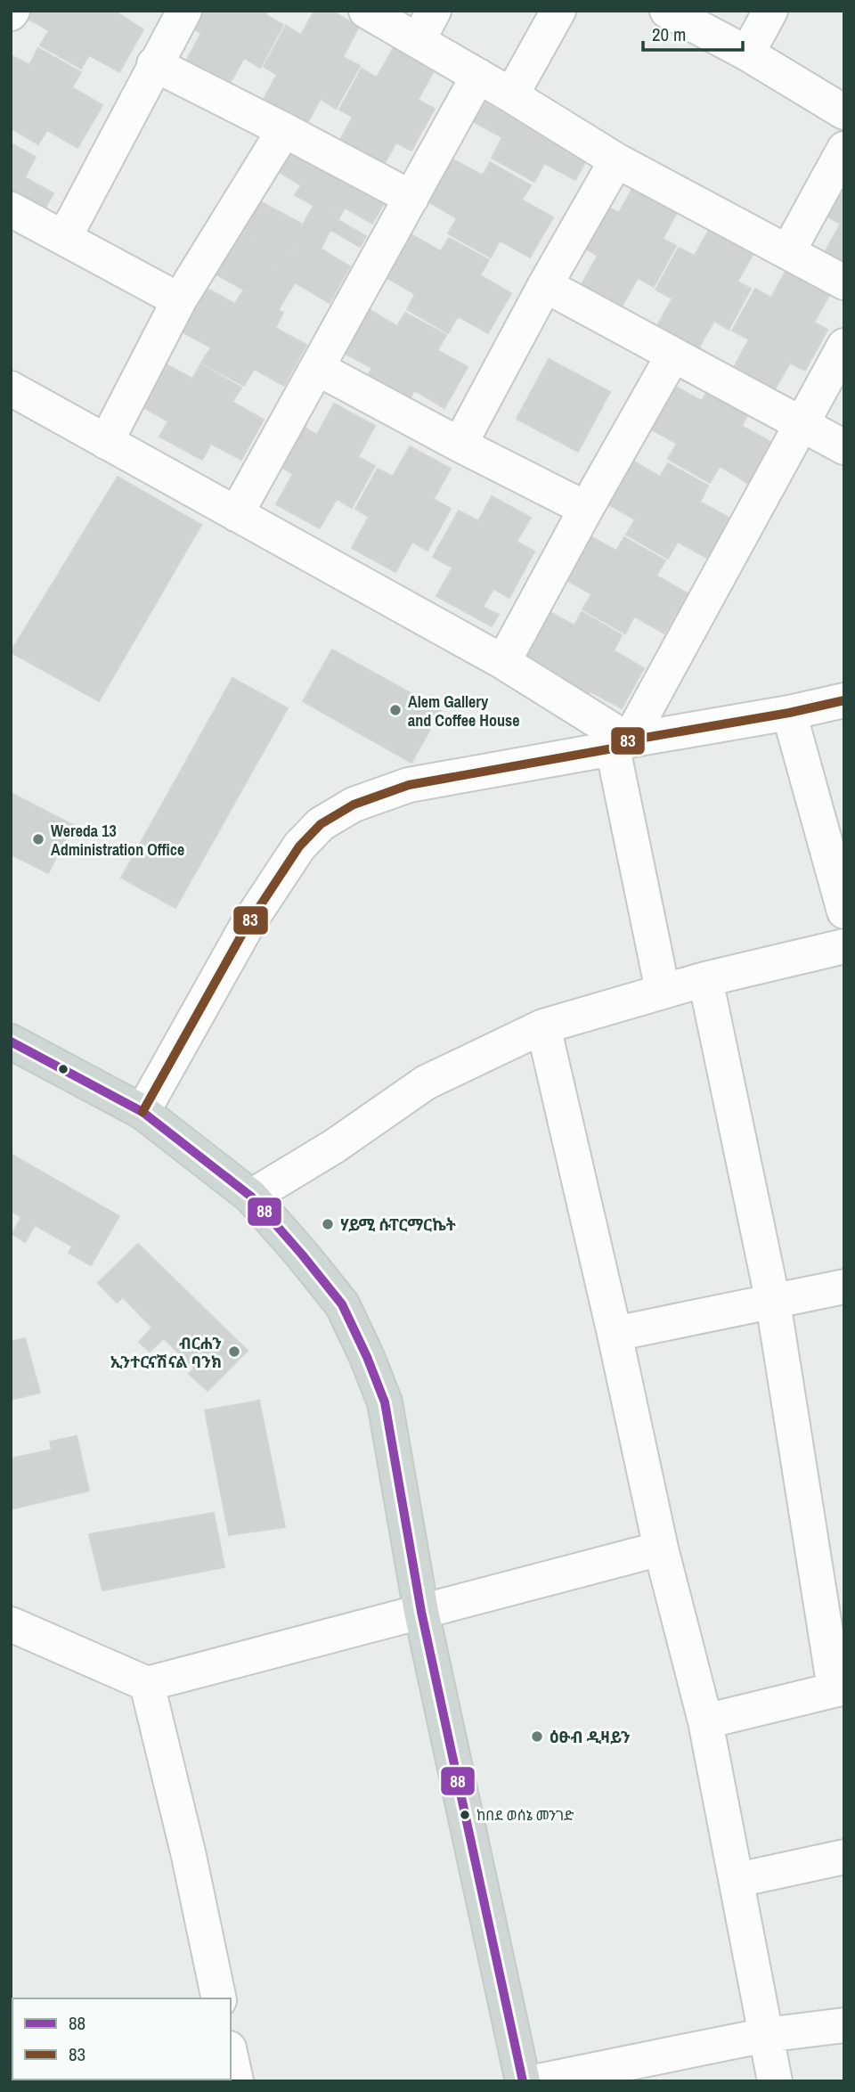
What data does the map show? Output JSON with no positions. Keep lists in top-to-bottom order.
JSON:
{
  "places": [
    "Alem Gallery and Coffee House",
    "Wereda 13 Administration Office",
    "ሃይሚ ሱፐርማርኬት",
    "ብርሐን ኢንተርናሽናል ባንክ",
    "ዕፁብ ዲዛይን",
    "ከበደ ወሰኔ መንገድ"
  ],
  "lines": ["transit line 83", "transit line 88"],
  "legend": ["88", "83"],
  "scale_bar": "20 m"
}
